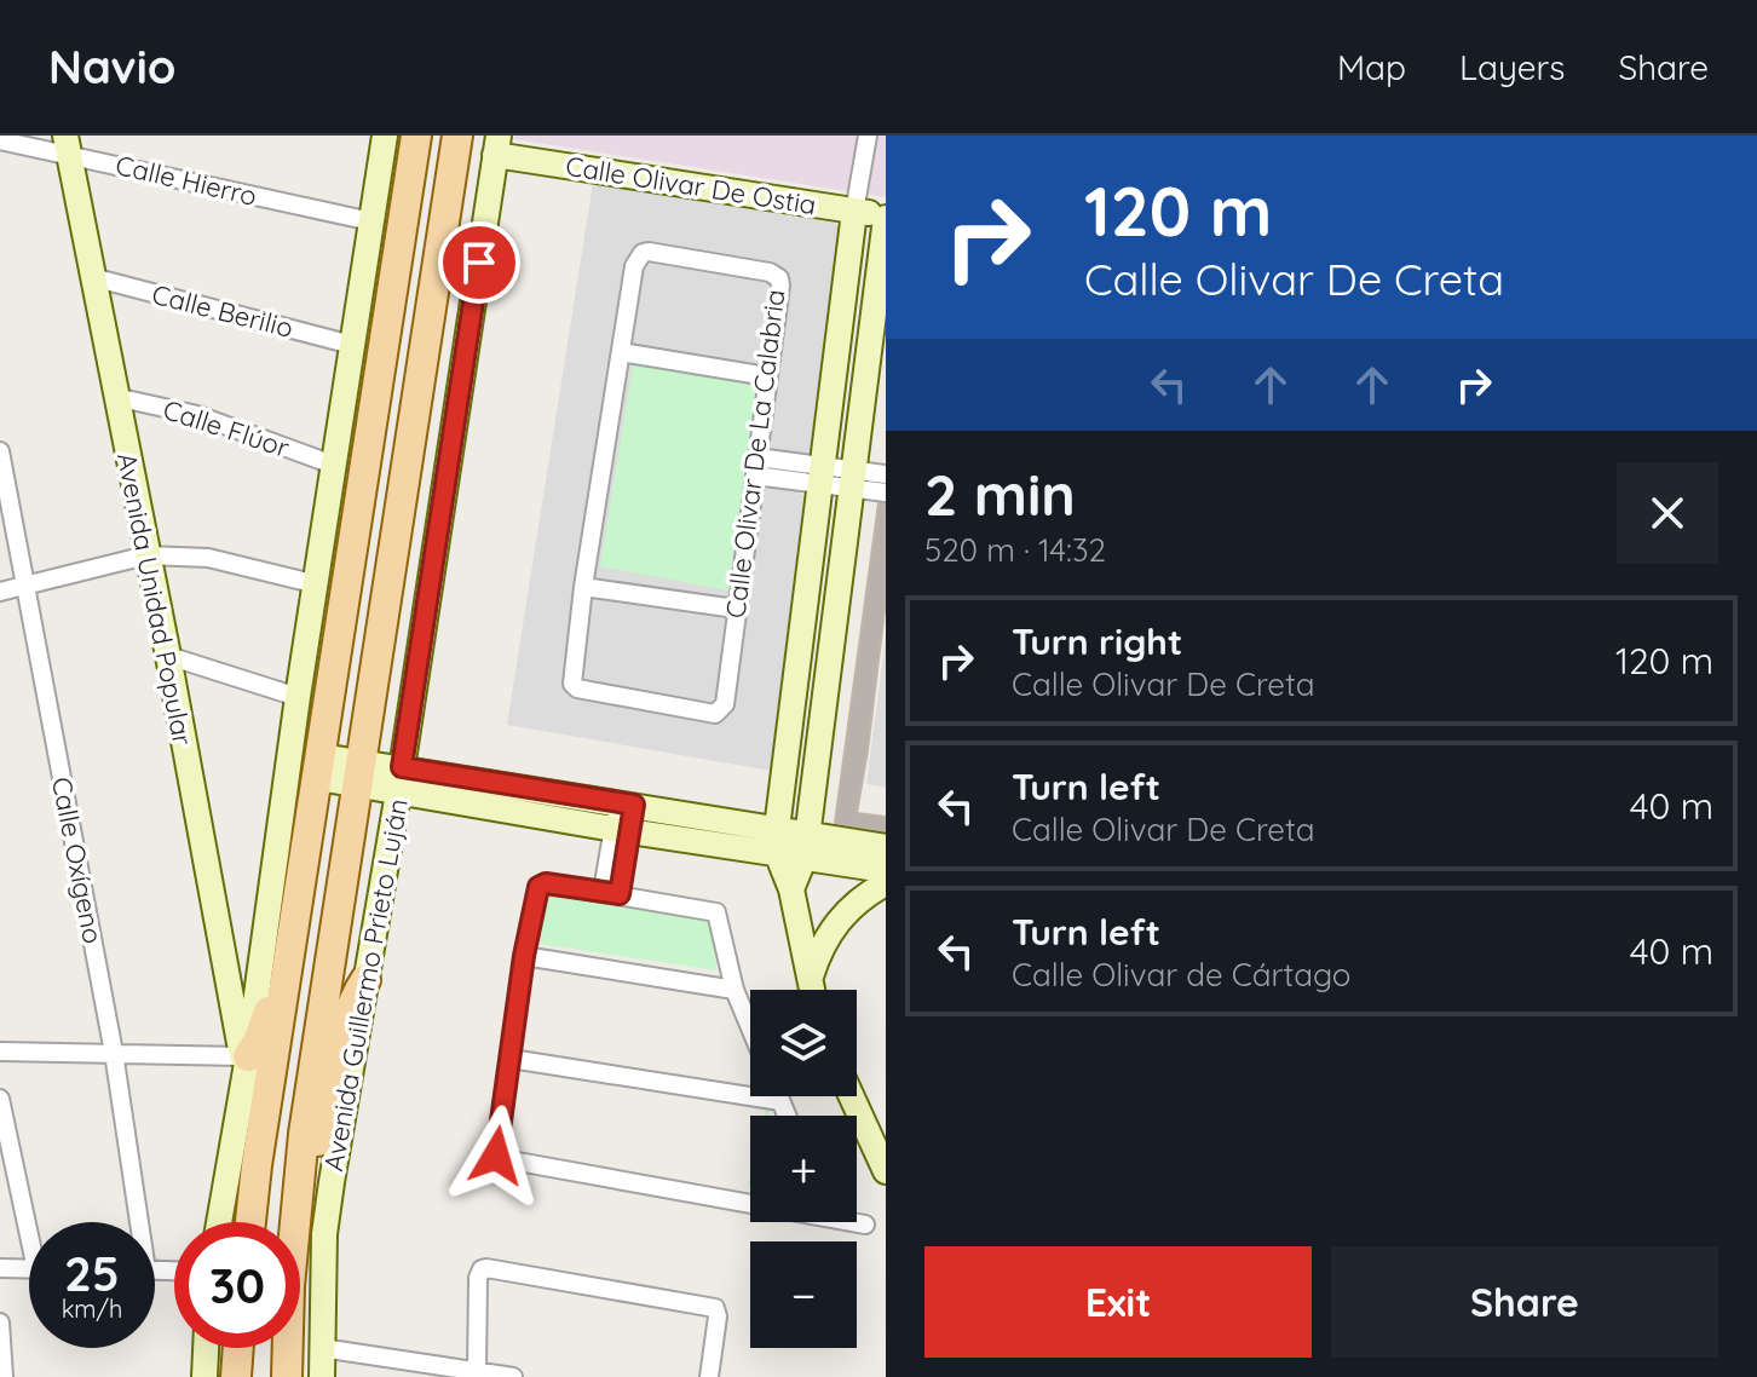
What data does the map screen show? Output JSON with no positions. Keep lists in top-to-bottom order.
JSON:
{
  "streets": {
    "main road": ["Avenida Guillermo Prieto Luján"],
    "street": [
      "Calle Hierro",
      "Calle Olivar De Ostia",
      "Calle Berilio",
      "Calle Flúor",
      "Calle Olivar De La Calabria",
      "Avenida Unidad Popular",
      "Calle Oxígeno"
    ]
  },
  "crossings": [
    ["Calle Hierro", "Avenida Unidad Popular"],
    ["Calle Olivar De Ostia", "Avenida Guillermo Prieto Luján"],
    ["Calle Berilio", "Avenida Unidad Popular"],
    ["Calle Flúor", "Avenida Unidad Popular"]
  ],
  "page": {
    "header": "Navio",
    "nav": ["Map", "Layers", "Share"],
    "turn": ["120 m", "Calle Olivar De Creta"],
    "heading": ["2 min", "520 m · 14:32"],
    "list": [
      {
        "name": "Turn right",
        "note": "Calle Olivar De Creta",
        "value": "120 m"
      },
      {
        "name": "Turn left",
        "note": "Calle Olivar De Creta",
        "value": "40 m"
      },
      {
        "name": "Turn left",
        "note": "Calle Olivar de Cártago",
        "value": "40 m"
      }
    ],
    "map_buttons": ["+", "−"],
    "speed": "25 km/h",
    "limit": "30",
    "buttons": ["Exit", "Share"]
  }
}
